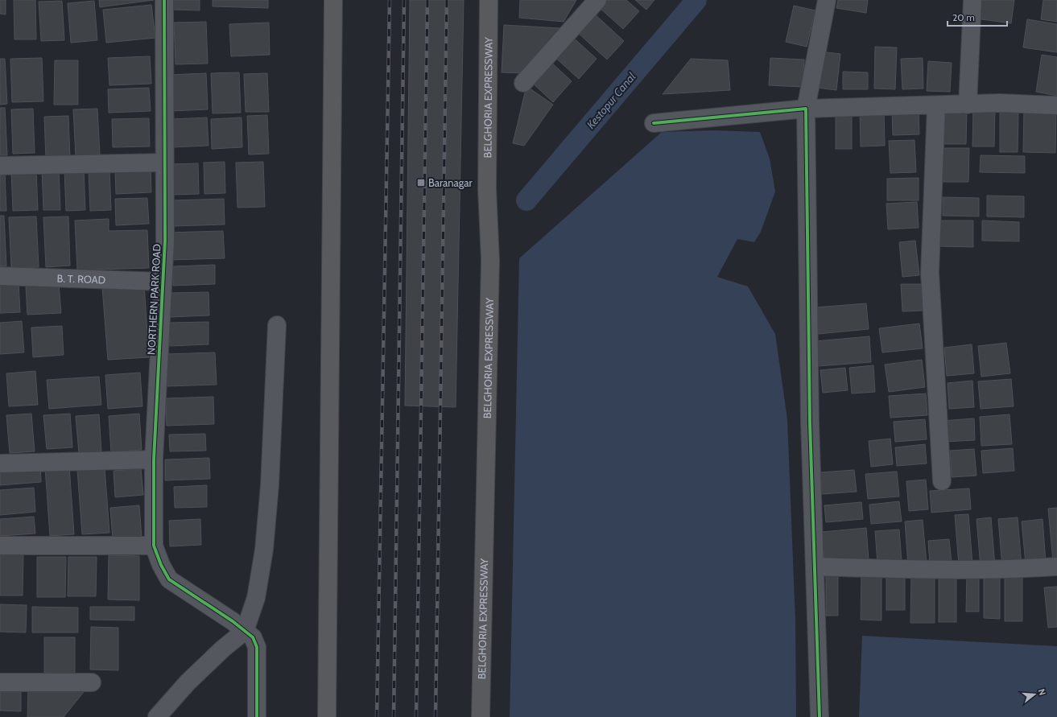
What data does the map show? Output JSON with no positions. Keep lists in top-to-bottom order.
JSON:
{
  "streets": {
    "highway": ["BELGHORIA EXPRESSWAY"],
    "street": ["B. T. ROAD", "NORTHERN PARK ROAD"]
  },
  "crossings": [
    ["B. T. ROAD", "NORTHERN PARK ROAD"]
  ],
  "water": ["Kestopur Canal"],
  "places": {
    "transit": ["Baranagar"]
  },
  "scale_bar": "20 m",
  "north": "right"
}
